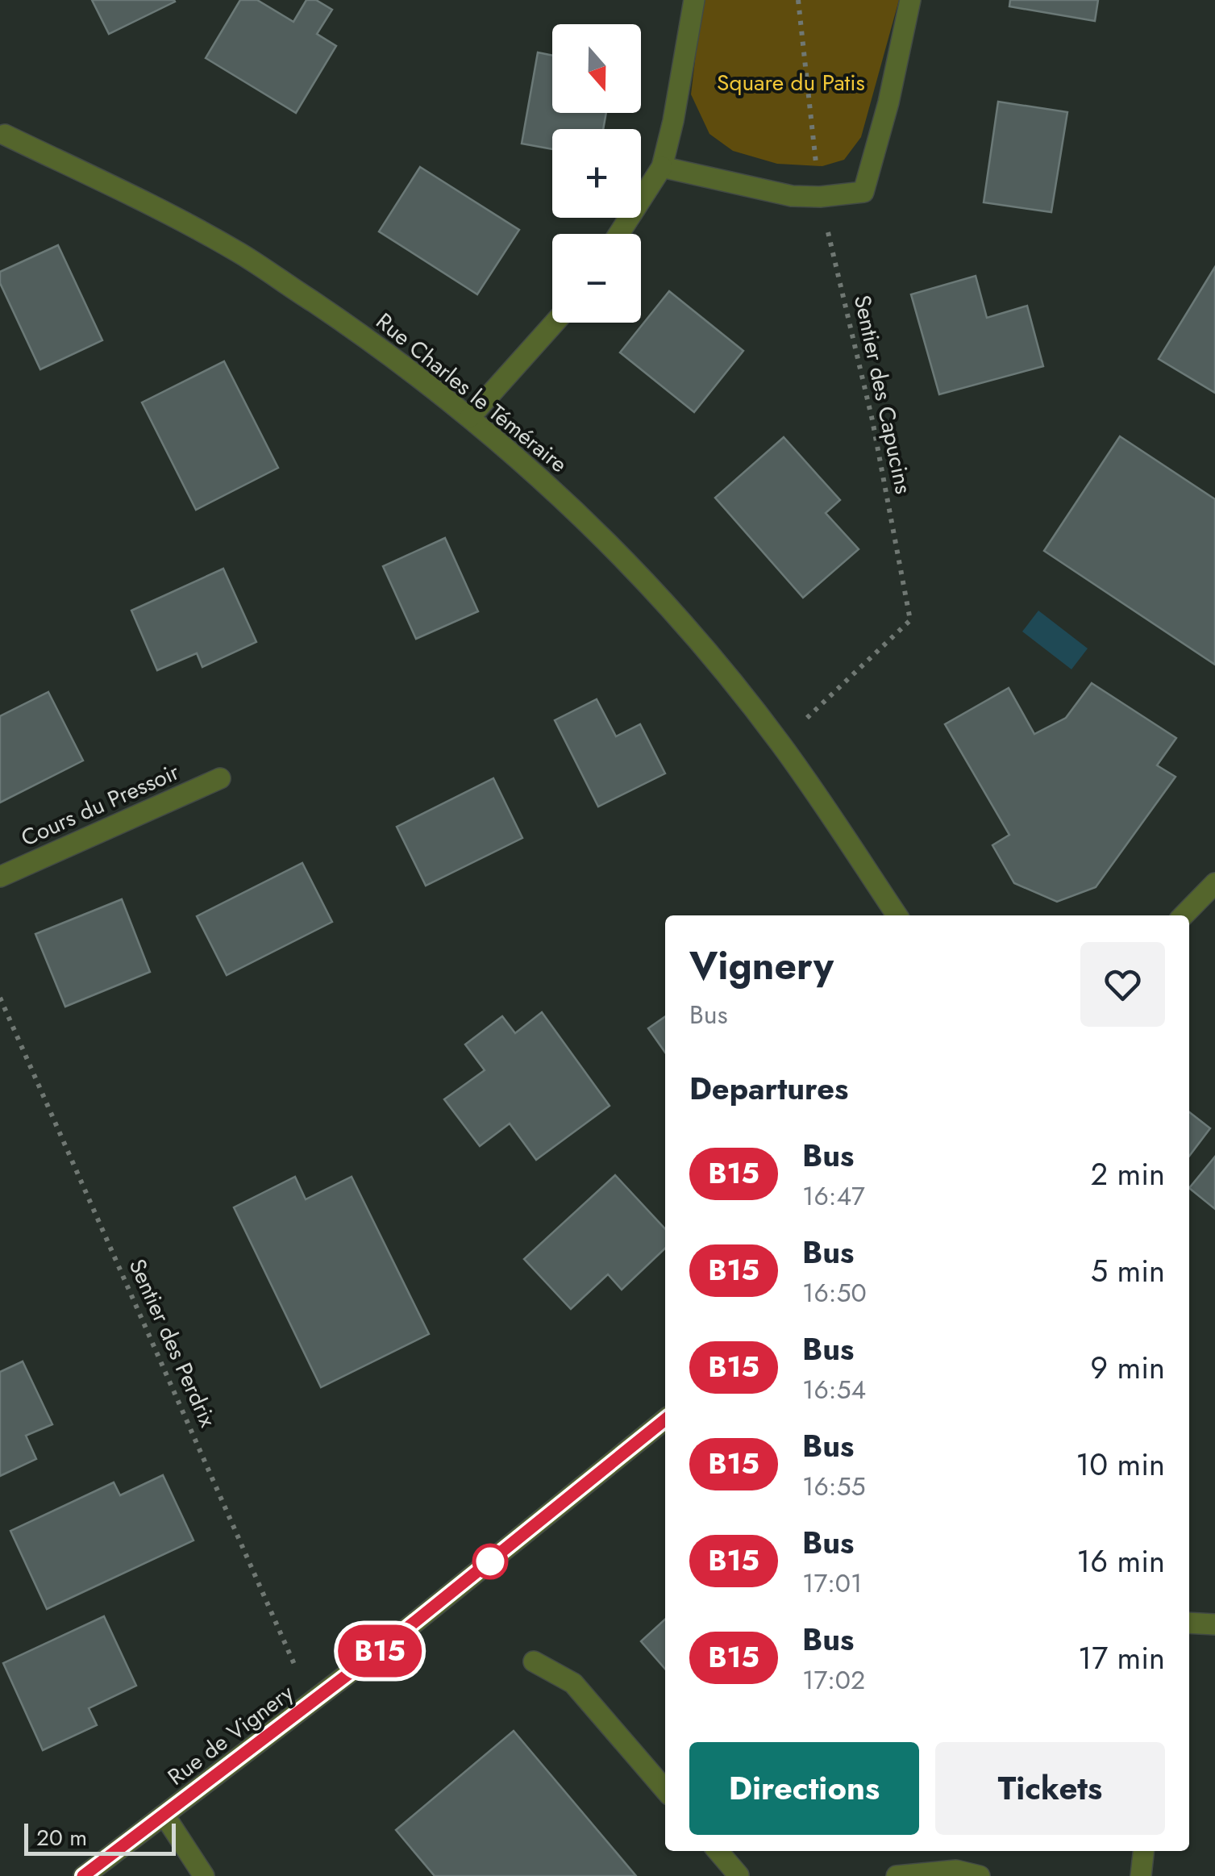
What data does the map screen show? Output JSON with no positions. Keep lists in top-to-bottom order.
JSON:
{
  "streets": {
    "street": ["Rue Charles le Téméraire", "Cours du Pressoir", "Rue de Vignery"],
    "path": ["Sentier des Capucins", "Sentier des Perdrix"]
  },
  "crossings": [
    ["Rue Charles le Téméraire", "Sentier des Capucins"],
    ["Sentier des Perdrix", "Rue de Vignery"]
  ],
  "parks": ["Square du Patis"],
  "lines": ["bus line B15"],
  "scale_bar": "20 m",
  "north": "bottom",
  "page": {
    "on_map": "B15",
    "map_buttons": ["+", "−"],
    "heading": [
      ["Vignery", "Bus"],
      "Departures"
    ],
    "list": [
      {
        "mark": "B15",
        "name": "Bus",
        "note": "16:47",
        "value": "2 min"
      },
      {
        "mark": "B15",
        "name": "Bus",
        "note": "16:50",
        "value": "5 min"
      },
      {
        "mark": "B15",
        "name": "Bus",
        "note": "16:54",
        "value": "9 min"
      },
      {
        "mark": "B15",
        "name": "Bus",
        "note": "16:55",
        "value": "10 min"
      },
      {
        "mark": "B15",
        "name": "Bus",
        "note": "17:01",
        "value": "16 min"
      },
      {
        "mark": "B15",
        "name": "Bus",
        "note": "17:02",
        "value": "17 min"
      }
    ],
    "buttons": ["Directions", "Tickets"],
    "scale": "20 m"
  }
}
